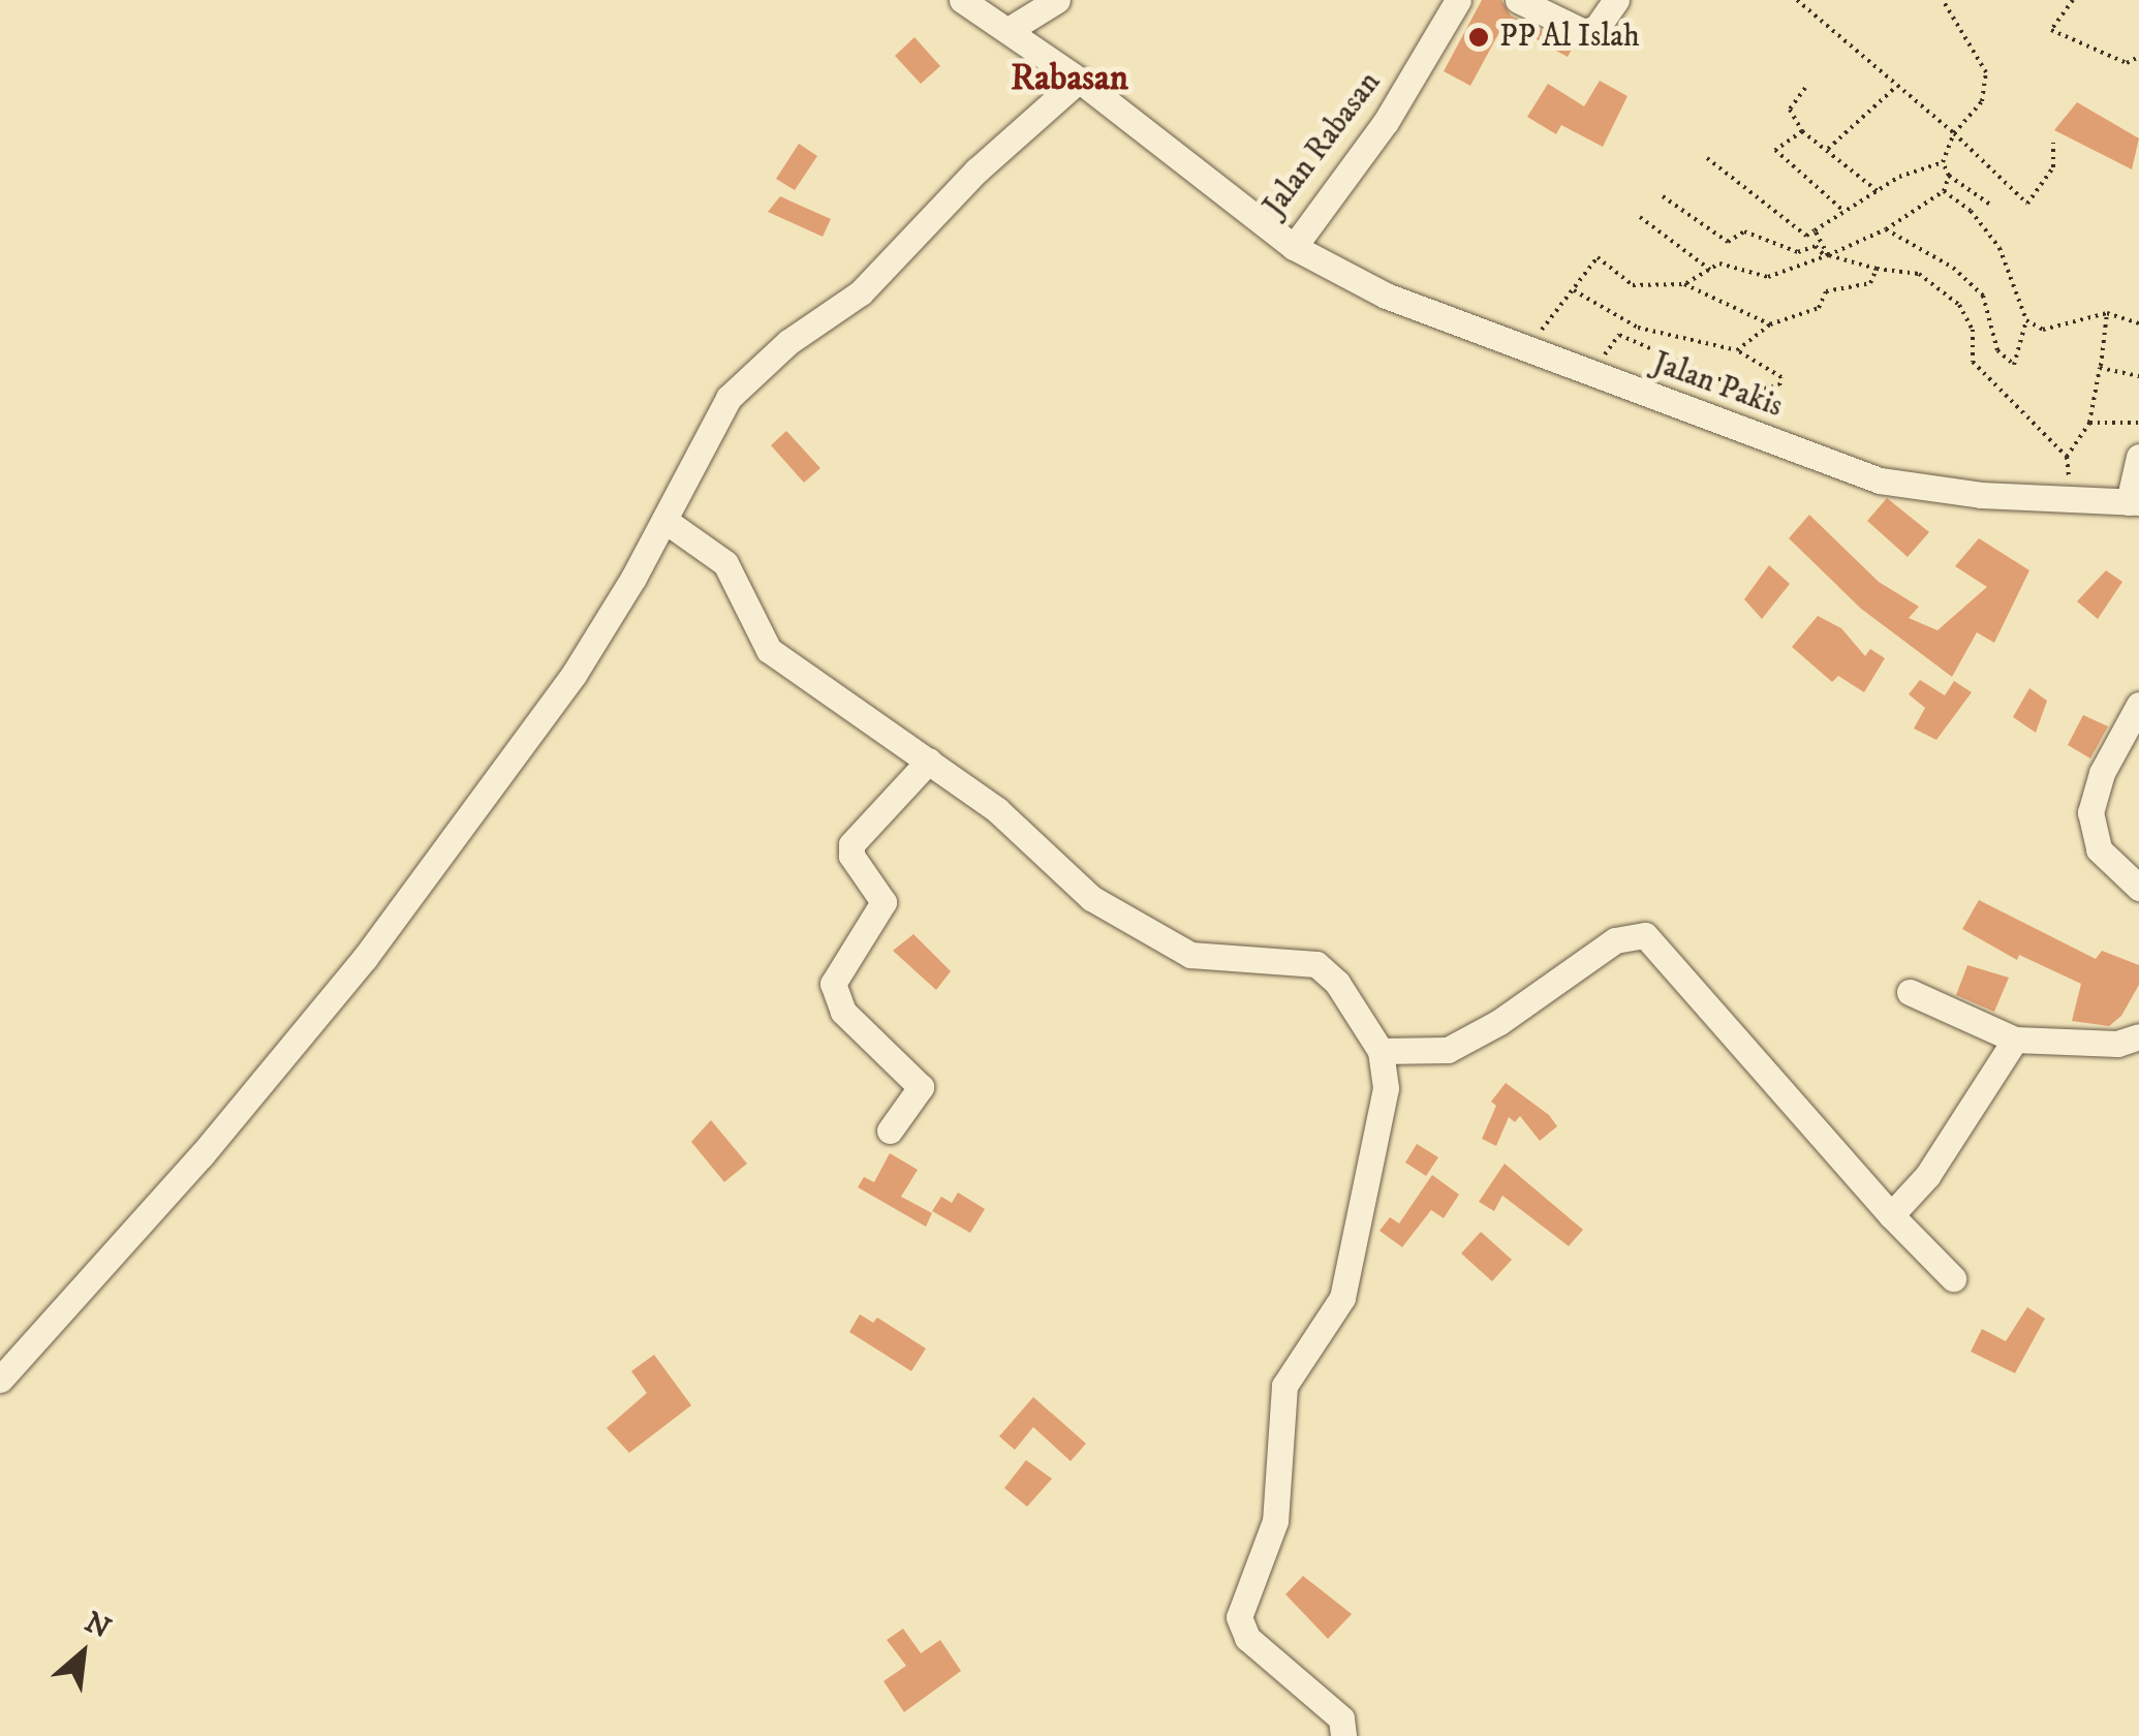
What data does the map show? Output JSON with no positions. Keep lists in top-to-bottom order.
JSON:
{
  "streets": {
    "street": ["Jalan Rabasan", "Jalan Pakis"]
  },
  "crossings": [
    ["Jalan Rabasan", "Jalan Pakis"]
  ],
  "districts": ["Rabasan"],
  "places": ["PP Al Islah"],
  "north": "top right"
}
